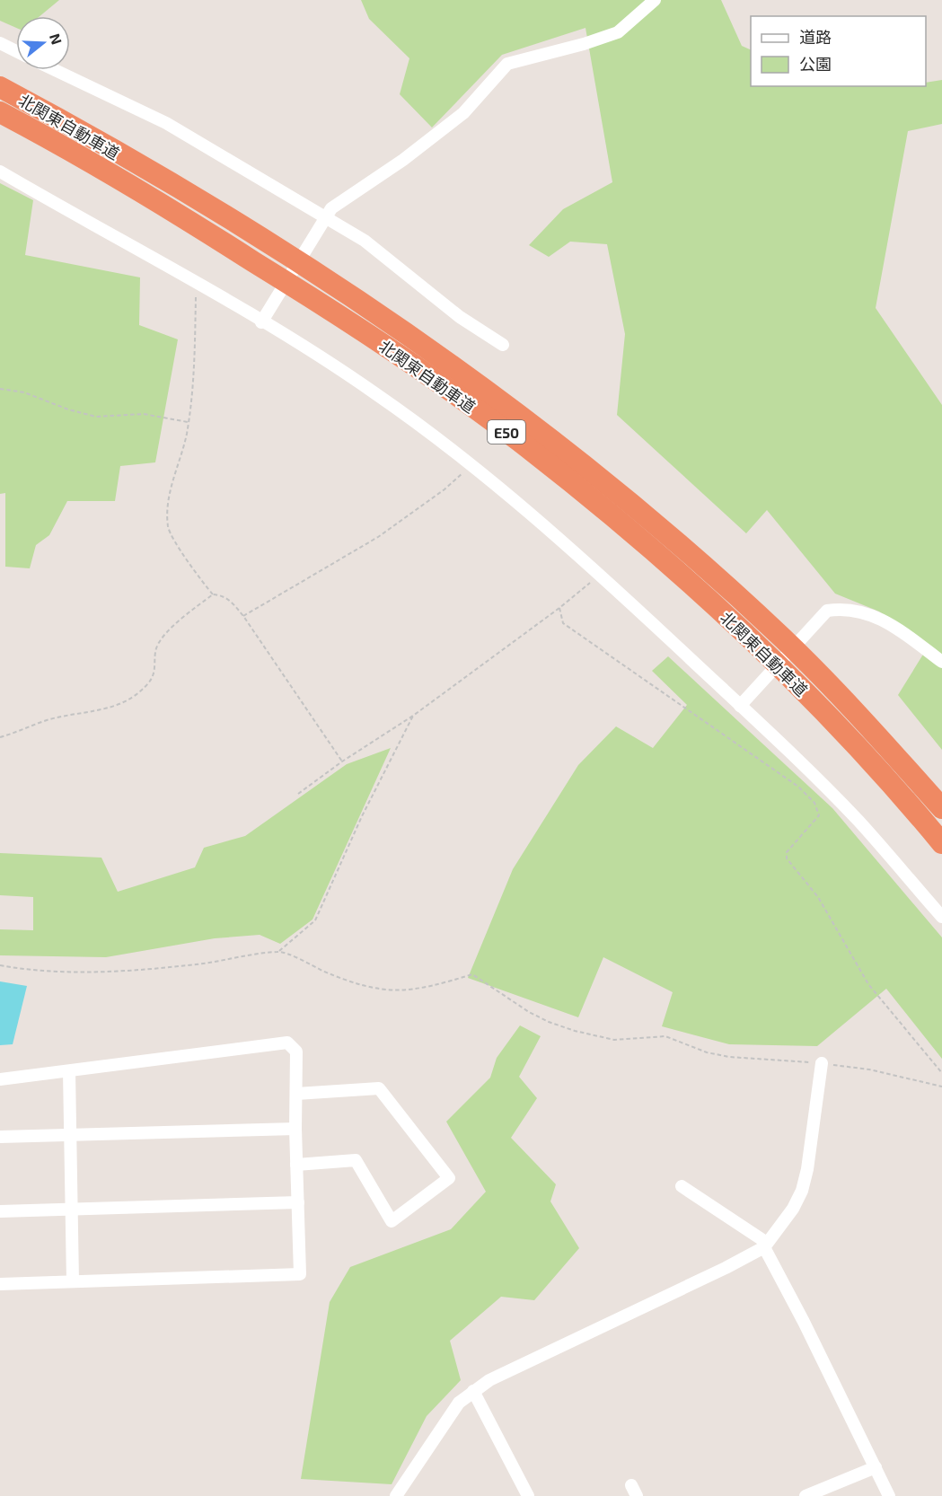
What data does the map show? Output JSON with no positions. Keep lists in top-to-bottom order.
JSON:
{
  "streets": {
    "highway": ["北関東自動車道", "E50"]
  },
  "legend": ["道路", "公園"],
  "north": "right"
}
